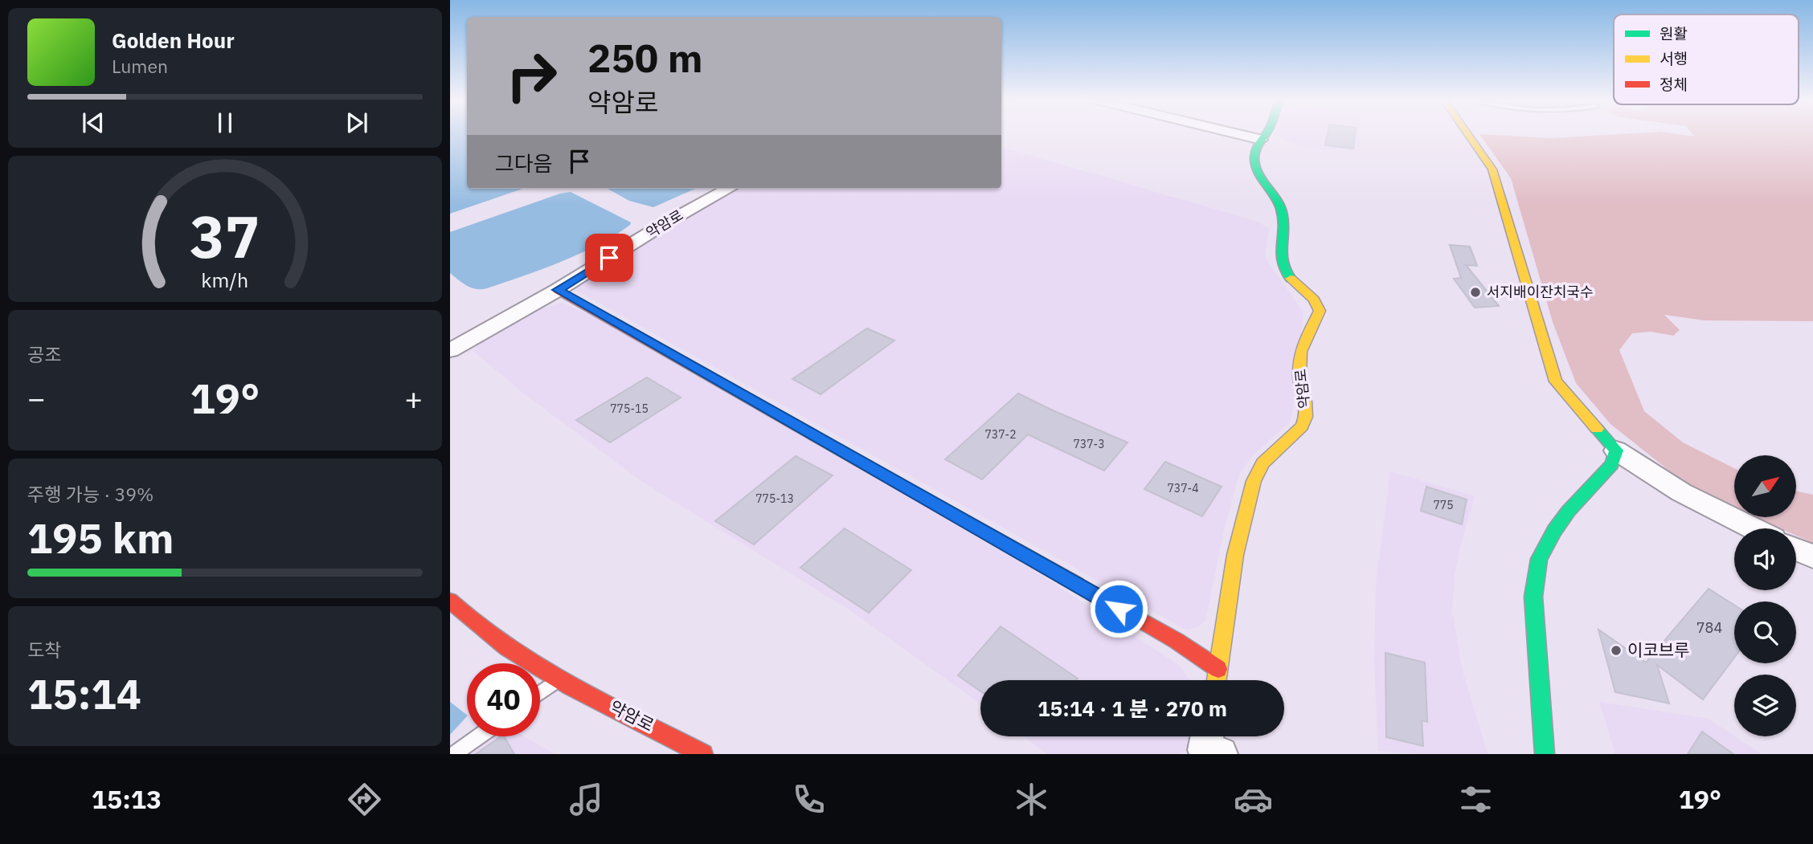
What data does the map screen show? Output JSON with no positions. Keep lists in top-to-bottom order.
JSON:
{
  "streets": {
    "street": ["약암로"]
  },
  "places": ["서지배이잔치국수", "이코브루"],
  "house_numbers": [
    "775-15",
    "737-2",
    "737-3",
    "737-4",
    "775-13",
    "775",
    "784"
  ],
  "legend": ["원활", "서행", "정체"],
  "north": "top right",
  "page": {
    "turn": ["250 m", "약암로"],
    "song": ["Golden Hour", "Lumen"],
    "then": "그다음",
    "tile": [
      "공조",
      ["주행 가능 · 39%", "195 km"],
      ["도착", "15:14"]
    ],
    "heat": ["−", "19°", "+"],
    "limit": "40",
    "trip": "15:14 · 1 분 · 270 m",
    "tabs": ["15:13", "19°"],
    "gauge": ["37", "km/h"]
  }
}
